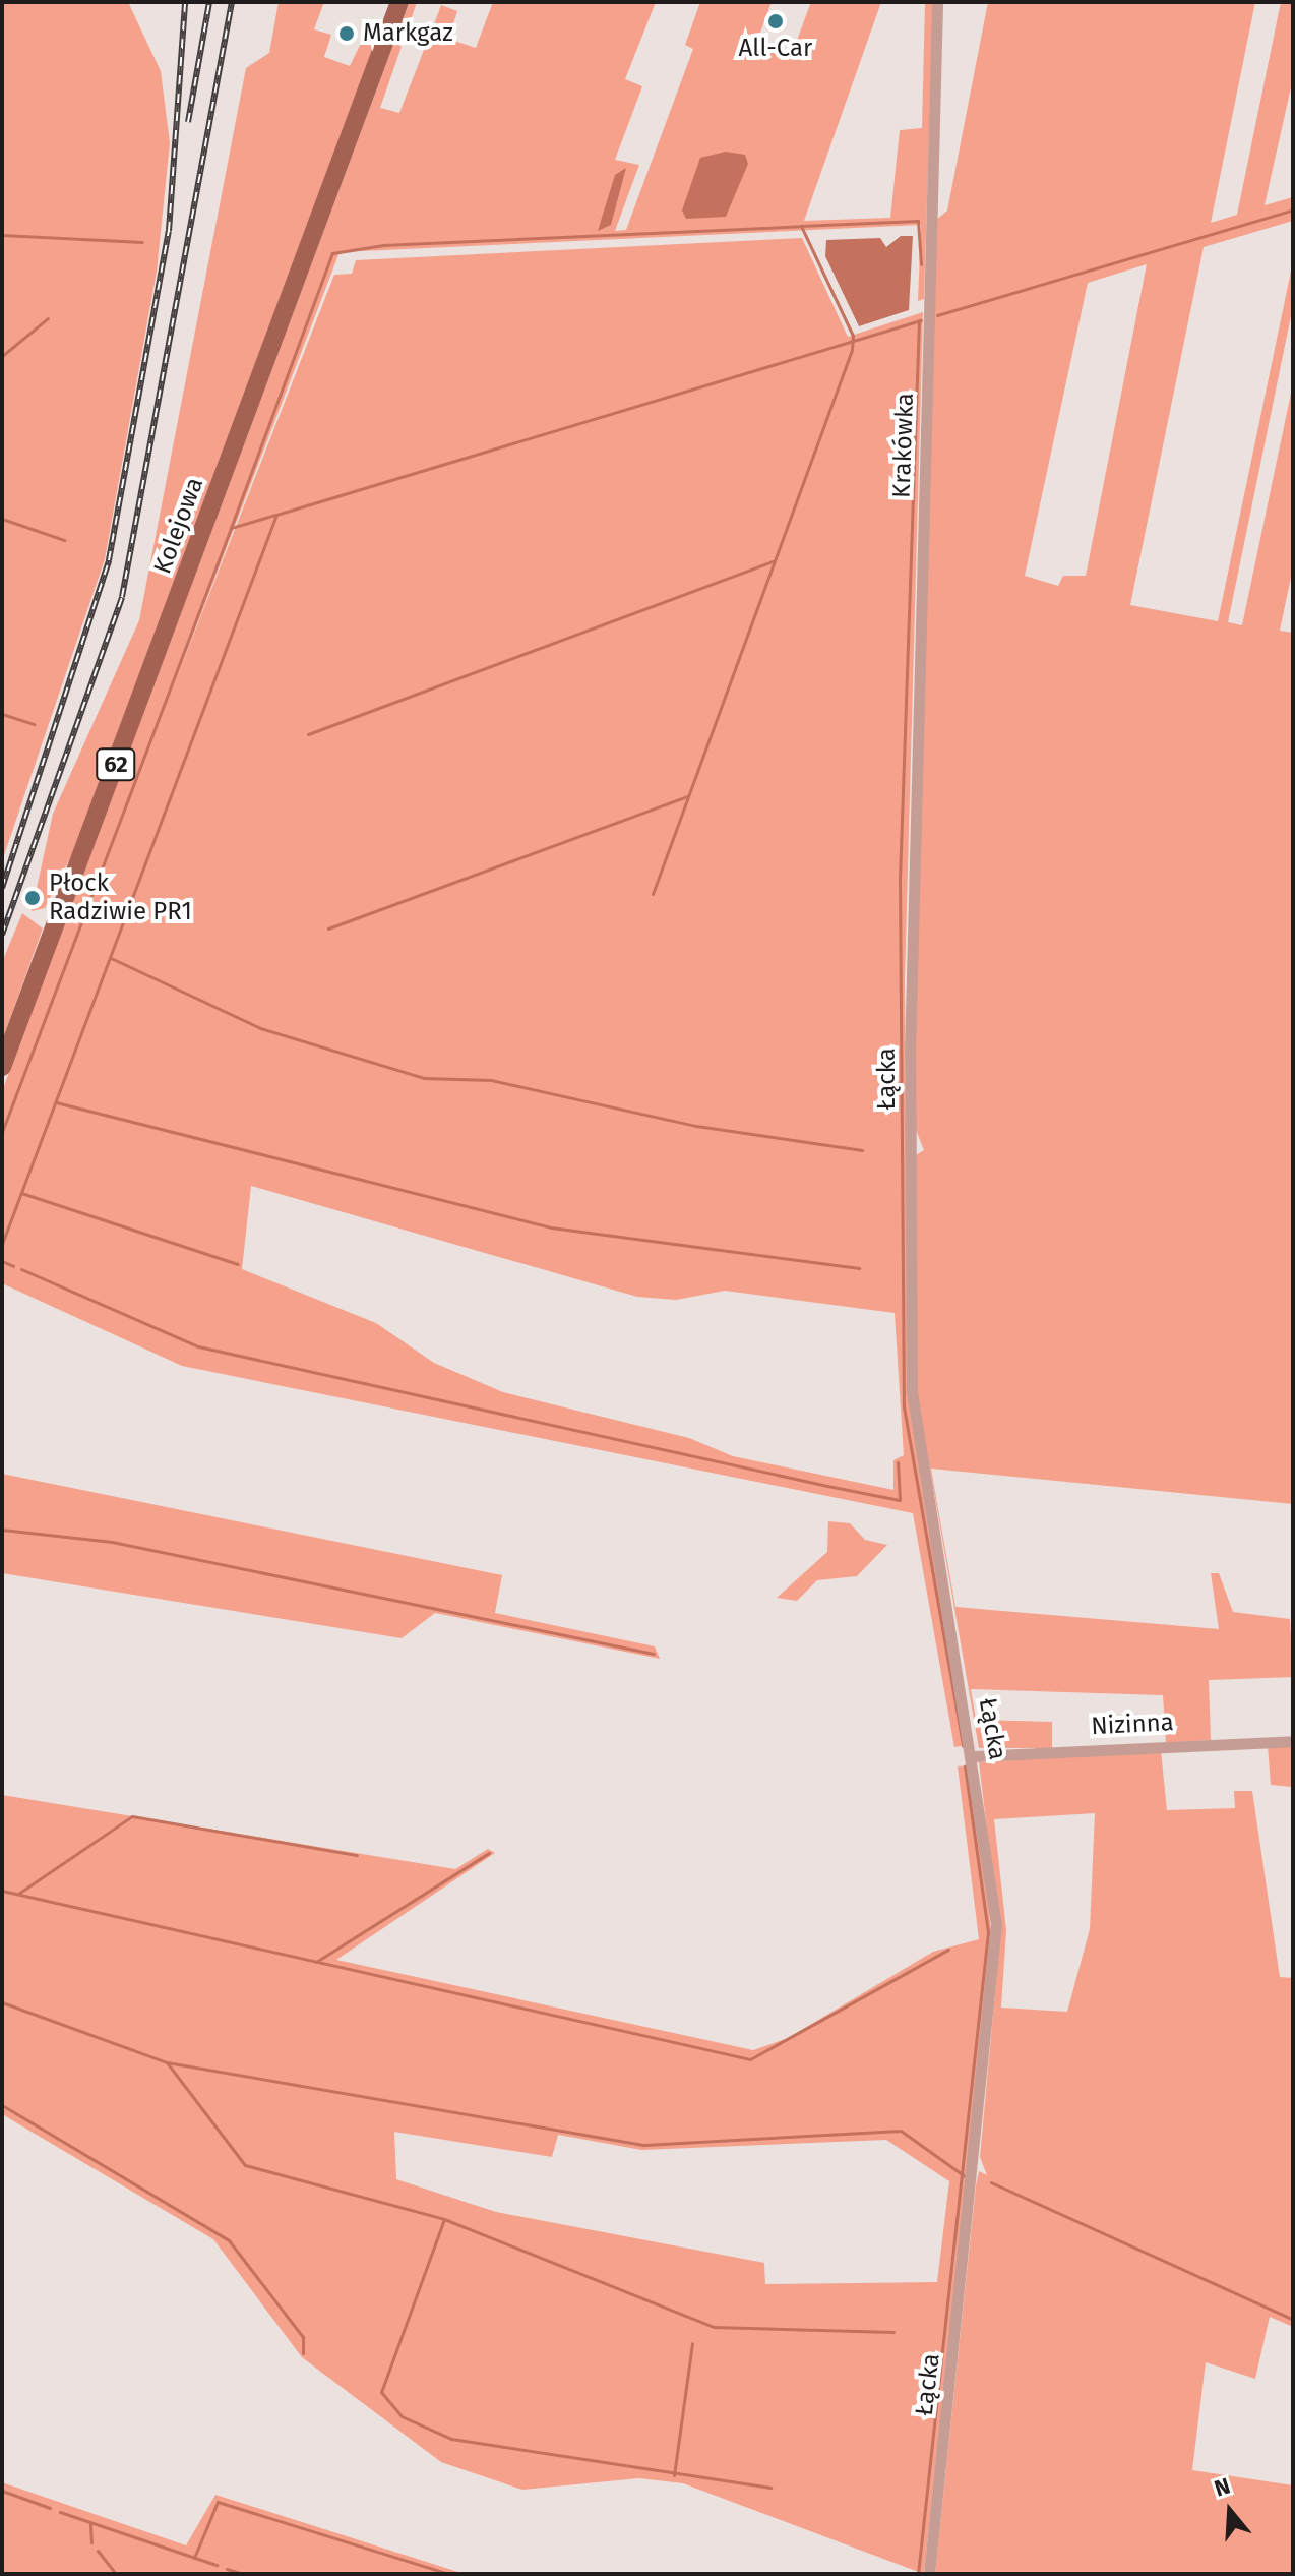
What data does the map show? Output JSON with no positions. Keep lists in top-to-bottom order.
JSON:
{
  "streets": {
    "main road": ["Kolejowa", "62"],
    "street": ["Krakówka", "Łącka", "Nizinna"]
  },
  "crossings": [
    ["Krakówka", "Łącka"],
    ["Łącka", "Nizinna"]
  ],
  "places": ["All-Car", "Markgaz", "Płock Radziwie PR1"],
  "north": "top"
}
